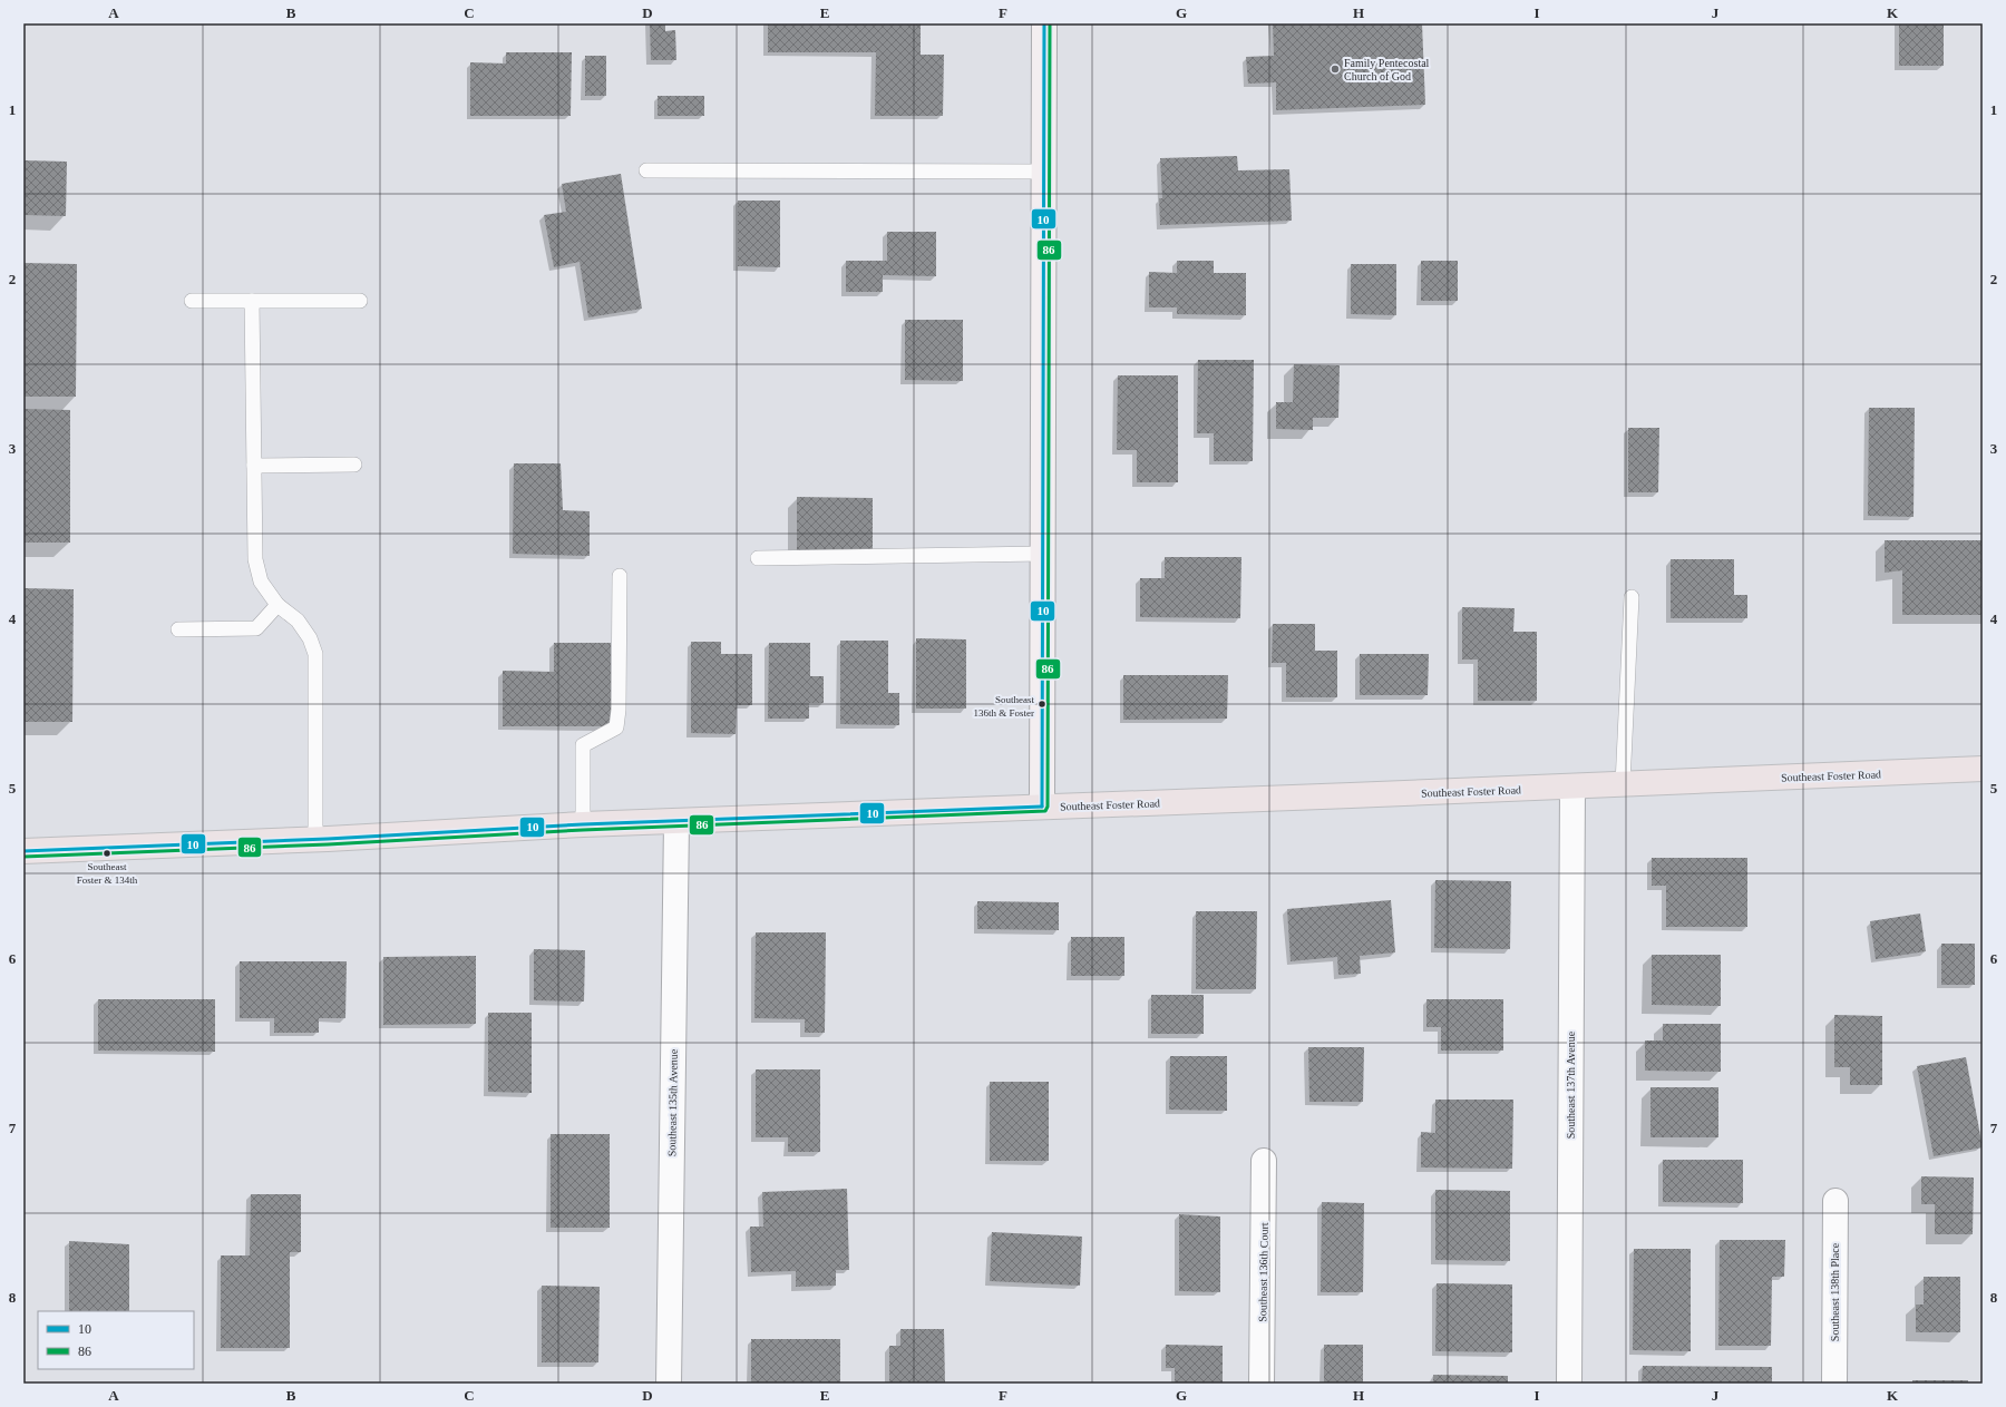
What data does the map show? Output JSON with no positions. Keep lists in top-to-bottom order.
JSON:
{
  "streets": {
    "main road": ["Southeast Foster Road"],
    "street": [
      "Southeast 137th Avenue",
      "Southeast 135th Avenue",
      "Southeast 136th Court",
      "Southeast 138th Place"
    ]
  },
  "crossings": [
    ["Southeast Foster Road", "Southeast 137th Avenue"],
    ["Southeast Foster Road", "Southeast 135th Avenue"]
  ],
  "places": ["Family Pentecostal Church of God", "Southeast 136th & Foster", "Southeast Foster & 134th"],
  "lines": ["transit line 10", "transit line 86"],
  "legend": ["10", "86"],
  "grid": {
    "columns": [
      "A",
      "B",
      "C",
      "D",
      "E",
      "F",
      "G",
      "H",
      "I",
      "J",
      "K"
    ],
    "rows": [
      "1",
      "2",
      "3",
      "4",
      "5",
      "6",
      "7",
      "8"
    ]
  }
}
